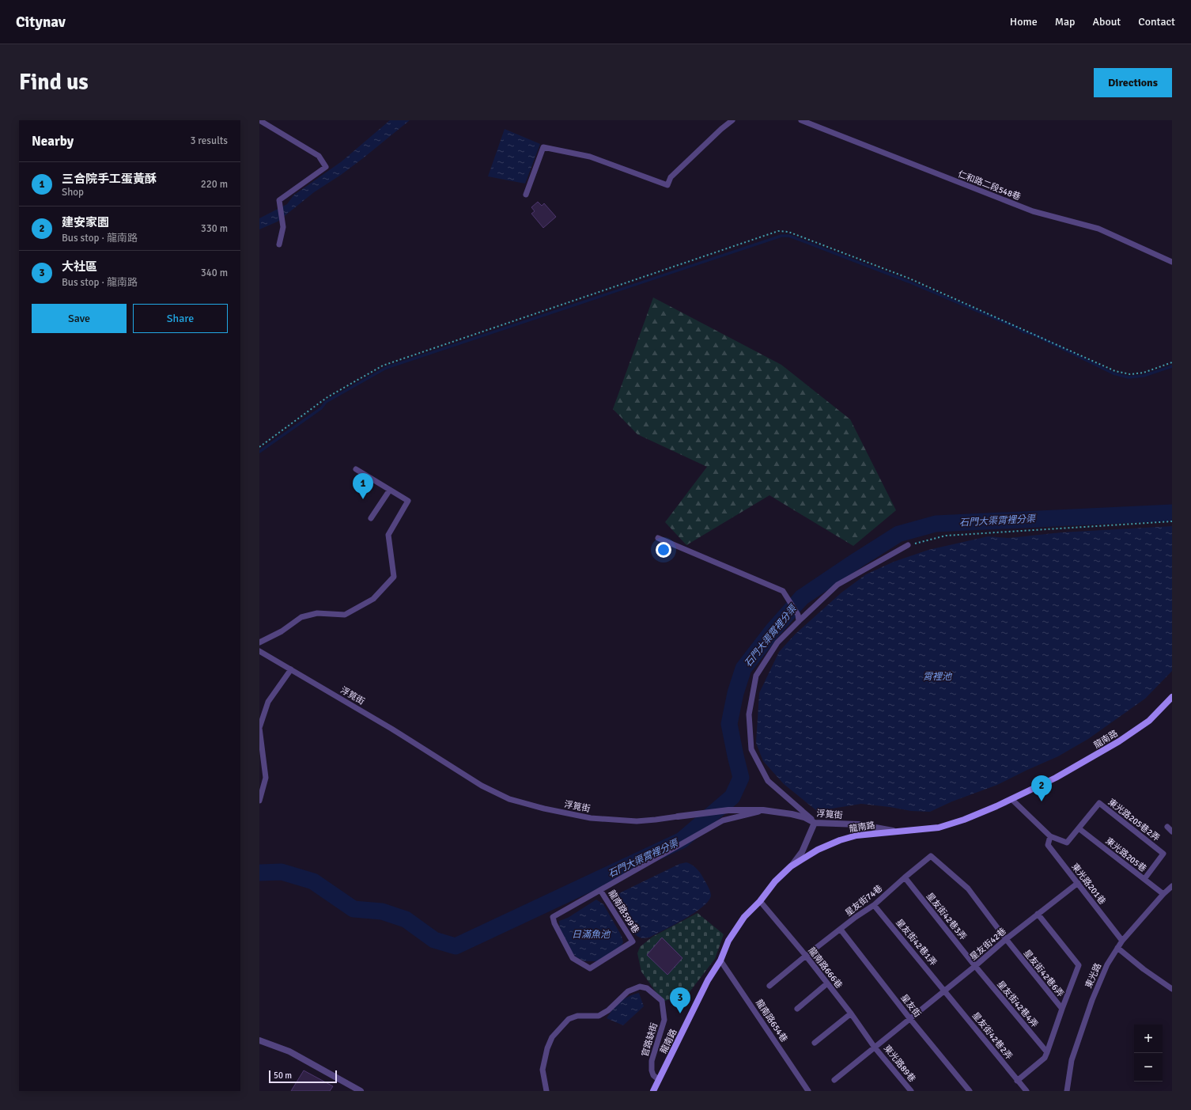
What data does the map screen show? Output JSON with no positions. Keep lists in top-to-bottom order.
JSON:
{
  "streets": {
    "main road": ["龍南路"],
    "street": ["浮筧街"],
    "lane": [
      "仁和路二段548巷",
      "東光路205巷2弄",
      "東光路205巷",
      "東光路201巷",
      "星友街74巷",
      "龍南路599巷",
      "星友街42巷3弄",
      "星友街42巷1弄",
      "星友街42巷",
      "龍南路666巷",
      "星友街42巷6弄",
      "東光路",
      "星友街42巷4弄",
      "星友街",
      "龍南路654巷",
      "星友街42巷2弄",
      "官路缺街",
      "東光路89巷"
    ]
  },
  "crossings": [
    ["浮筧街", "龍南路"],
    ["浮筧街", "龍南路599巷"],
    ["龍南路", "龍南路666巷"],
    ["龍南路", "龍南路654巷"],
    ["龍南路", "官路缺街"],
    ["東光路205巷2弄", "東光路205巷"],
    ["東光路205巷", "東光路"],
    ["東光路201巷", "星友街42巷"],
    ["東光路201巷", "東光路"],
    ["星友街74巷", "星友街42巷3弄"],
    ["星友街74巷", "星友街42巷1弄"],
    ["星友街74巷", "龍南路666巷"],
    ["星友街74巷", "星友街42巷6弄"],
    ["星友街74巷", "星友街"],
    ["星友街42巷3弄", "星友街42巷"],
    ["星友街42巷3弄", "星友街42巷4弄"],
    ["星友街42巷1弄", "星友街42巷"],
    ["星友街42巷1弄", "星友街42巷2弄"],
    ["星友街42巷", "龍南路666巷"],
    ["星友街42巷", "星友街42巷6弄"],
    ["星友街42巷", "星友街42巷4弄"],
    ["星友街42巷", "星友街"],
    ["星友街42巷", "星友街42巷2弄"],
    ["星友街42巷", "東光路89巷"],
    ["龍南路666巷", "東光路89巷"],
    ["星友街42巷6弄", "星友街42巷4弄"],
    ["星友街42巷6弄", "星友街42巷2弄"]
  ],
  "water": ["石門大渠霄裡分渠", "霄裡池", "日滿魚池"],
  "scale_bar": "50 m",
  "page": {
    "header": "Citynav",
    "nav": [
      "Home",
      "Map",
      "About",
      "Contact"
    ],
    "buttons": [
      "Directions",
      ["Save", "Share"]
    ],
    "title": "Find us",
    "heading": ["Nearby", "3 results"],
    "list": [
      {
        "mark": "1",
        "name": "三合院手工蛋黃酥",
        "note": "Shop",
        "value": "220 m"
      },
      {
        "mark": "2",
        "name": "建安家園",
        "note": "Bus stop · 龍南路",
        "value": "330 m"
      },
      {
        "mark": "3",
        "name": "大社區",
        "note": "Bus stop · 龍南路",
        "value": "340 m"
      }
    ],
    "pins": ["1", "2", "3"],
    "map_buttons": ["+", "−"],
    "scale": "50 m"
  }
}
